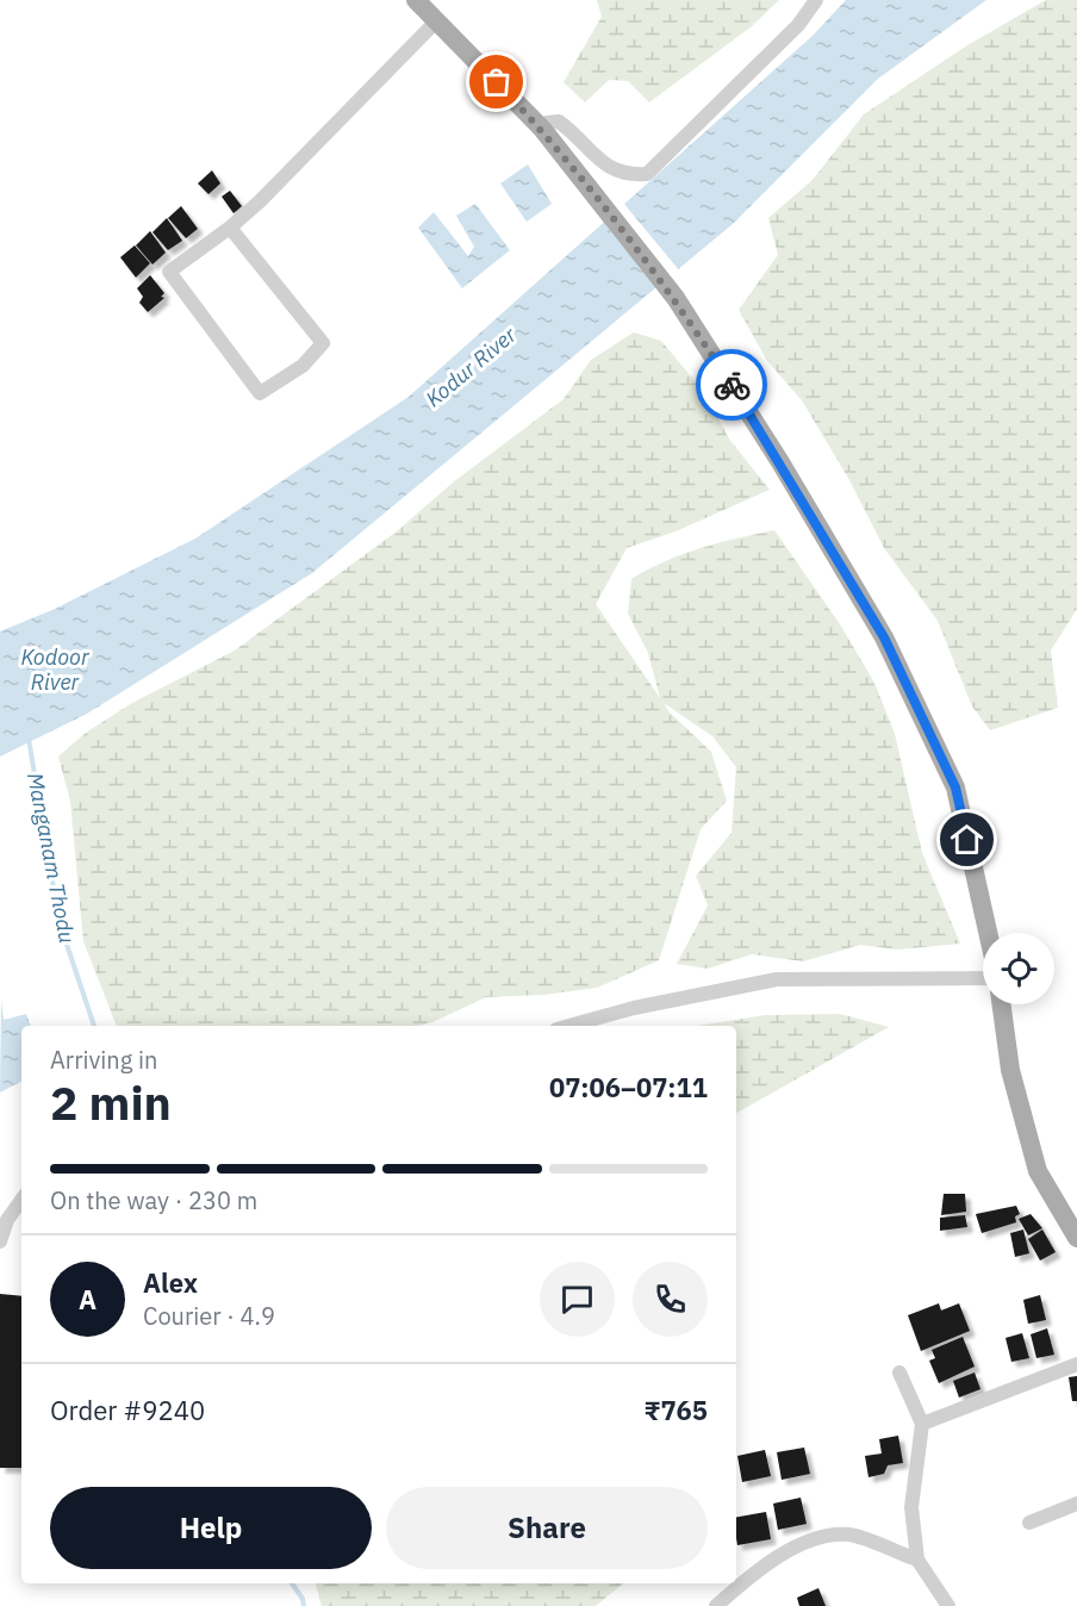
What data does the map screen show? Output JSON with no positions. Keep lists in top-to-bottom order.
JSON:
{
  "water": ["Kodur River", "Kodoor River", "Manganam Thodu"],
  "page": {
    "heading": ["2 min", "Arriving in", "07:06–07:11"],
    "panel": [
      "Alex",
      "Courier · 4.9",
      "Order #9240",
      "₹765"
    ],
    "bar": "On the way · 230 m",
    "round": "A",
    "buttons": ["Help", "Share"]
  }
}
